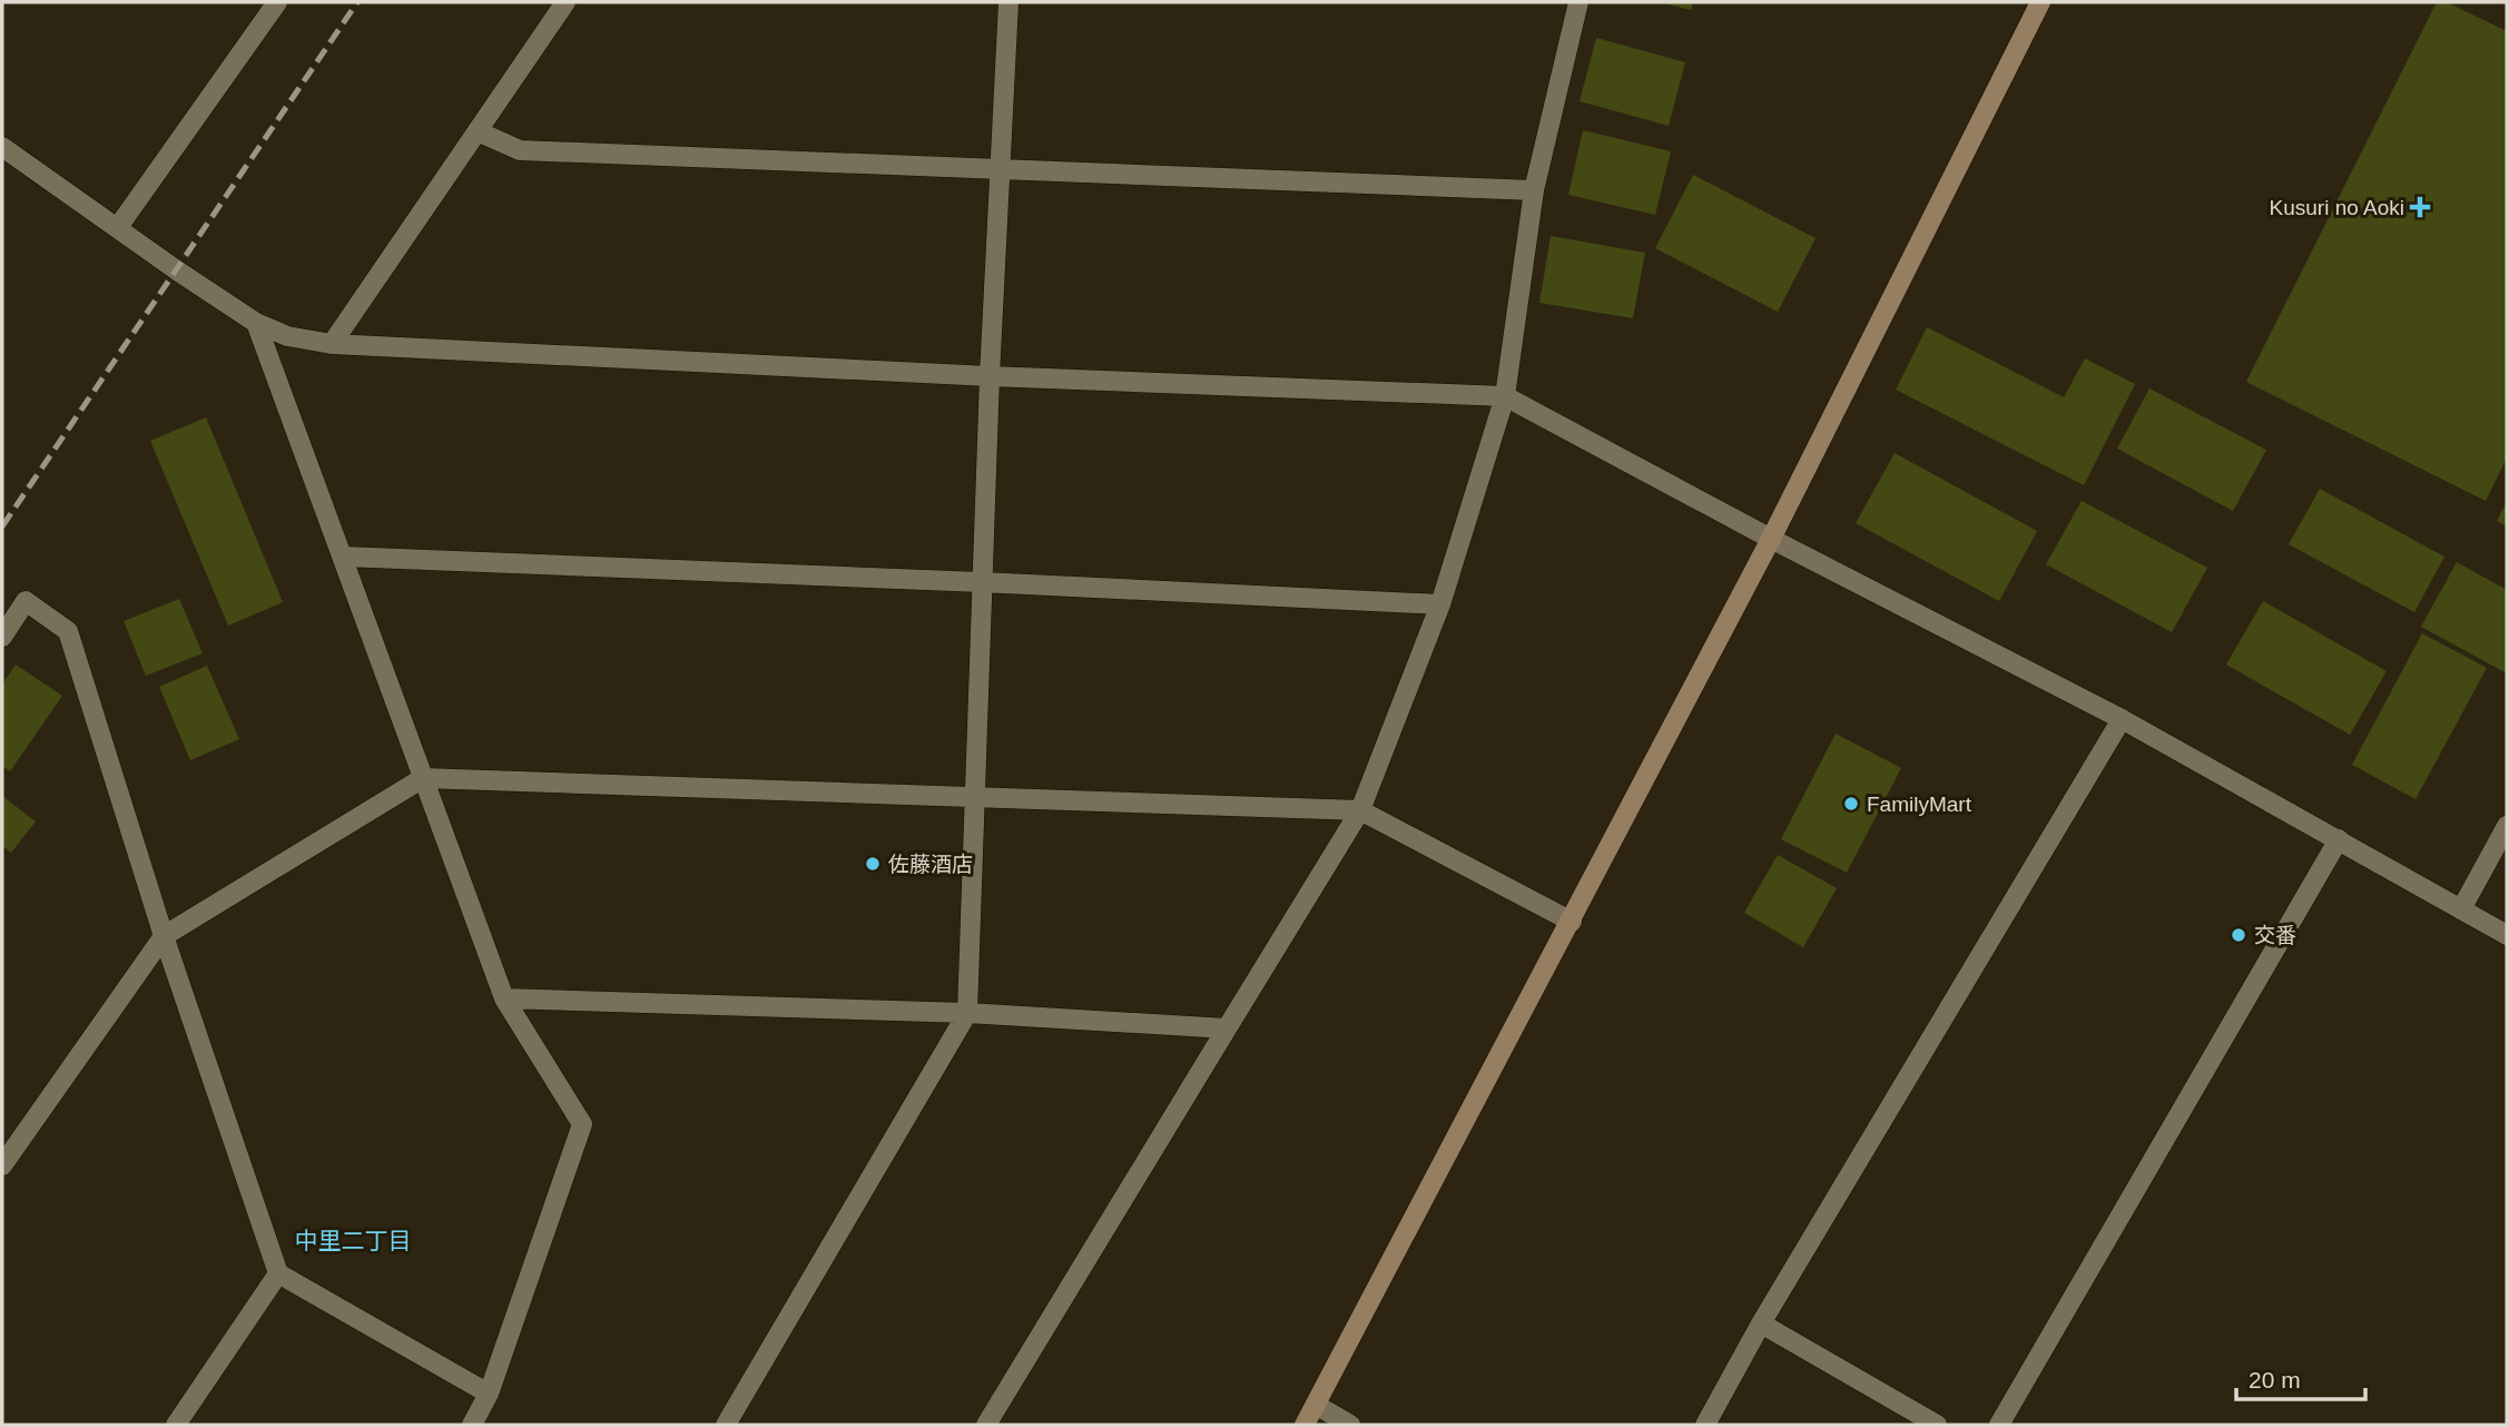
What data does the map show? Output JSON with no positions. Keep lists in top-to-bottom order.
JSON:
{
  "districts": ["中里二丁目"],
  "places": {
    "health": ["Kusuri no Aoki"],
    "other": ["FamilyMart", "佐藤酒店", "交番"]
  },
  "scale_bar": "20 m"
}
